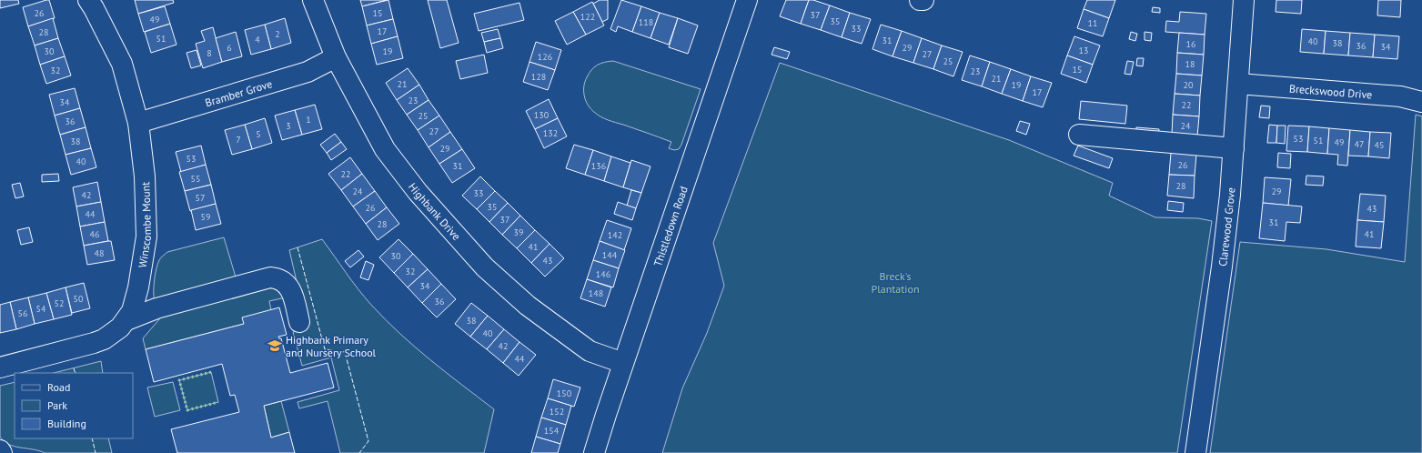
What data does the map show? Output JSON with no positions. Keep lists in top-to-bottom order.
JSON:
{
  "streets": {
    "street": [
      "Breckswood Drive",
      "Bramber Grove",
      "Highbank Drive",
      "Winscombe Mount",
      "Thistledown Road",
      "Clarewood Grove"
    ]
  },
  "crossings": [
    ["Breckswood Drive", "Clarewood Grove"],
    ["Bramber Grove", "Highbank Drive"],
    ["Bramber Grove", "Winscombe Mount"],
    ["Highbank Drive", "Thistledown Road"]
  ],
  "parks": ["Breck's Plantation"],
  "places": {
    "school or university": ["Highbank Primary and Nursery School"]
  },
  "house_numbers": [
    "26",
    "15",
    "37",
    "122",
    "49",
    "35",
    "118",
    "11",
    "33",
    "17",
    "28",
    "2",
    "51",
    "4",
    "31",
    "40",
    "38",
    "16",
    "36",
    "34",
    "6",
    "29",
    "13",
    "30",
    "19",
    "8",
    "27",
    "126",
    "25",
    "18",
    "15",
    "32",
    "23",
    "128",
    "21",
    "21",
    "19",
    "20",
    "17",
    "23",
    "34",
    "22",
    "130",
    "25",
    "1",
    "36",
    "3",
    "24",
    "27",
    "132",
    "5",
    "53",
    "7",
    "51",
    "38",
    "49",
    "47",
    "45",
    "29",
    "53",
    "40",
    "26",
    "31",
    "136",
    "22",
    "55",
    "28",
    "24",
    "29",
    "33",
    "42",
    "57",
    "35",
    "26",
    "43",
    "44",
    "59",
    "37",
    "31",
    "28",
    "39",
    "46",
    "41",
    "142",
    "41",
    "48",
    "144",
    "30",
    "43",
    "32",
    "146",
    "34",
    "148",
    "50",
    "36",
    "52",
    "54",
    "56",
    "38",
    "40",
    "42",
    "44",
    "150",
    "152",
    "154"
  ],
  "legend": ["Road", "Park", "Building"]
}
